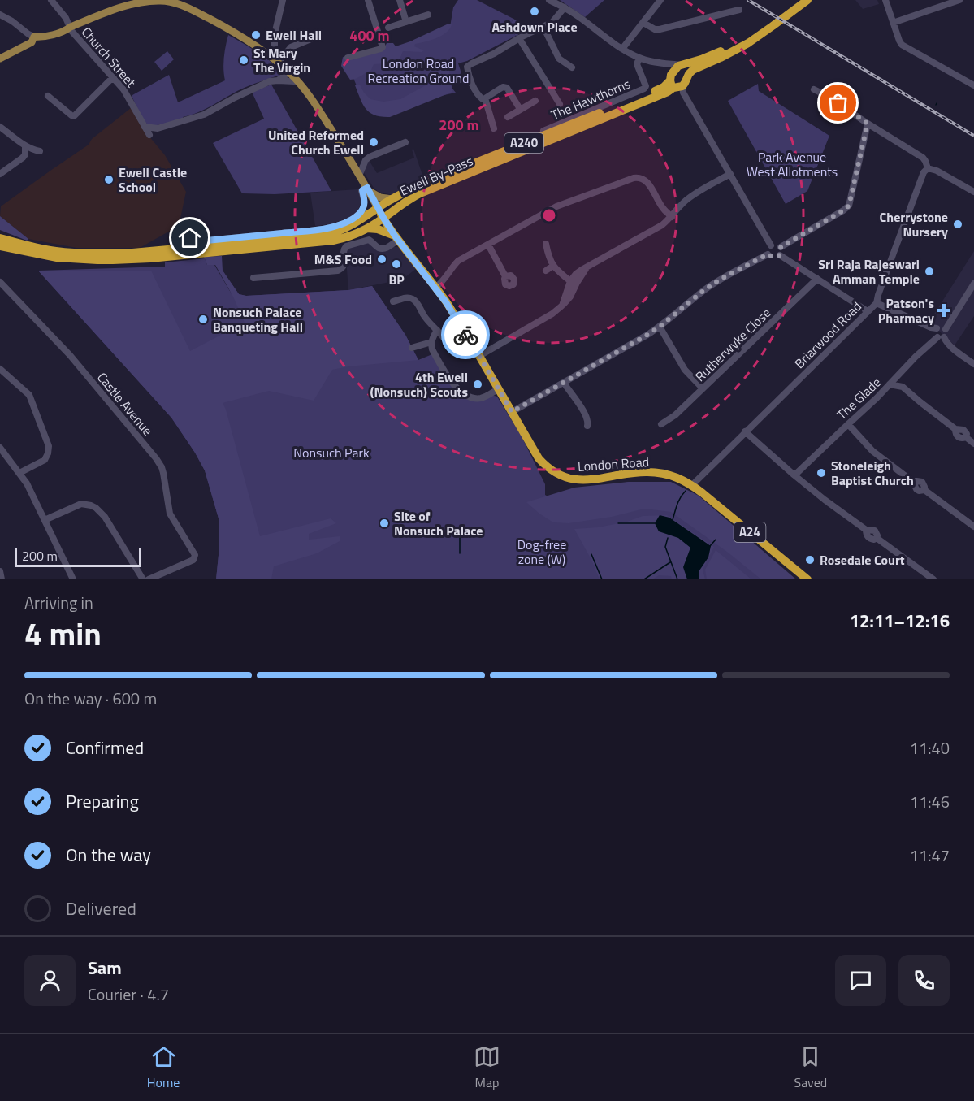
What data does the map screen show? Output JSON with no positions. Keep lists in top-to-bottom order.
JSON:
{
  "streets": {
    "highway": [
      "A240",
      "Ewell By-Pass",
      "London Road",
      "A24"
    ],
    "street": [
      "Church Street",
      "The Hawthorns",
      "Briarwood Road",
      "Rutherwyke Close",
      "The Glade",
      "Castle Avenue"
    ]
  },
  "crossings": [
    ["Church Street", "London Road"],
    ["Ewell By-Pass", "London Road"],
    ["Briarwood Road", "London Road"]
  ],
  "parks": [
    "London Road Recreation Ground",
    "Park Avenue West Allotments",
    "Nonsuch Park",
    "Dog-free zone (W)"
  ],
  "places": {
    "other": [
      "Ashdown Place",
      "Ewell Hall",
      "St Mary The Virgin",
      "United Reformed Church Ewell",
      "Ewell Castle School",
      "Cherrystone Nursery",
      "M&S Food",
      "BP",
      "Sri Raja Rajeswari Amman Temple",
      "Nonsuch Palace Banqueting Hall",
      "4th Ewell (Nonsuch) Scouts",
      "Stoneleigh Baptist Church",
      "Site of Nonsuch Palace",
      "Rosedale Court"
    ],
    "health": ["Patson's Pharmacy"]
  },
  "scale_bar": "200 m",
  "page": {
    "scale": "200 m",
    "heading": ["4 min", "Arriving in", "12:11–12:16"],
    "panel": ["Sam", "Courier · 4.7"],
    "bar": "On the way · 600 m",
    "list": [
      ["Confirmed", "11:40"],
      ["Preparing", "11:46"],
      ["On the way", "11:47"],
      "Delivered"
    ],
    "tabs": ["Home", "Map", "Saved"]
  },
  "rings": ["400 m", "200 m"]
}
